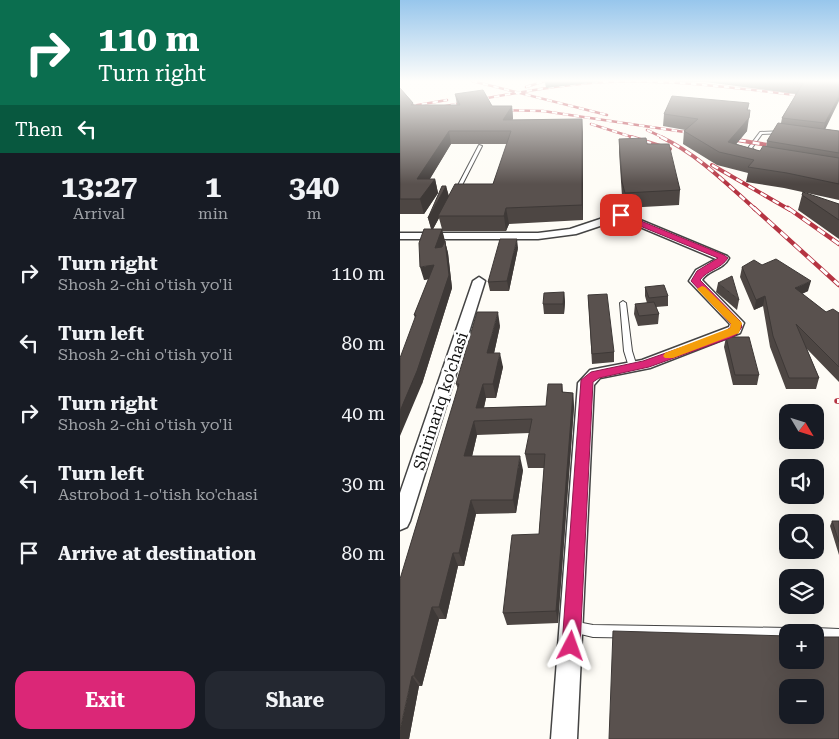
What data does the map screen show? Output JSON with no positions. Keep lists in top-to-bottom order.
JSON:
{
  "streets": {
    "street": ["Shirinariq ko'chasi"]
  },
  "north": "bottom right",
  "page": {
    "turn": ["110 m", "Turn right"],
    "then": "Then",
    "eta": [
      "13:27",
      "Arrival",
      "1",
      "min",
      "340",
      "m"
    ],
    "list": [
      {
        "name": "Turn right",
        "note": "Shosh 2-chi o'tish yo'li",
        "value": "110 m"
      },
      {
        "name": "Turn left",
        "note": "Shosh 2-chi o'tish yo'li",
        "value": "80 m"
      },
      {
        "name": "Turn right",
        "note": "Shosh 2-chi o'tish yo'li",
        "value": "40 m"
      },
      {
        "name": "Turn left",
        "note": "Astrobod 1-o'tish ko'chasi",
        "value": "30 m"
      },
      {
        "name": "Arrive at destination",
        "value": "80 m"
      }
    ],
    "map_buttons": ["+", "−"],
    "buttons": ["Exit", "Share"]
  }
}
